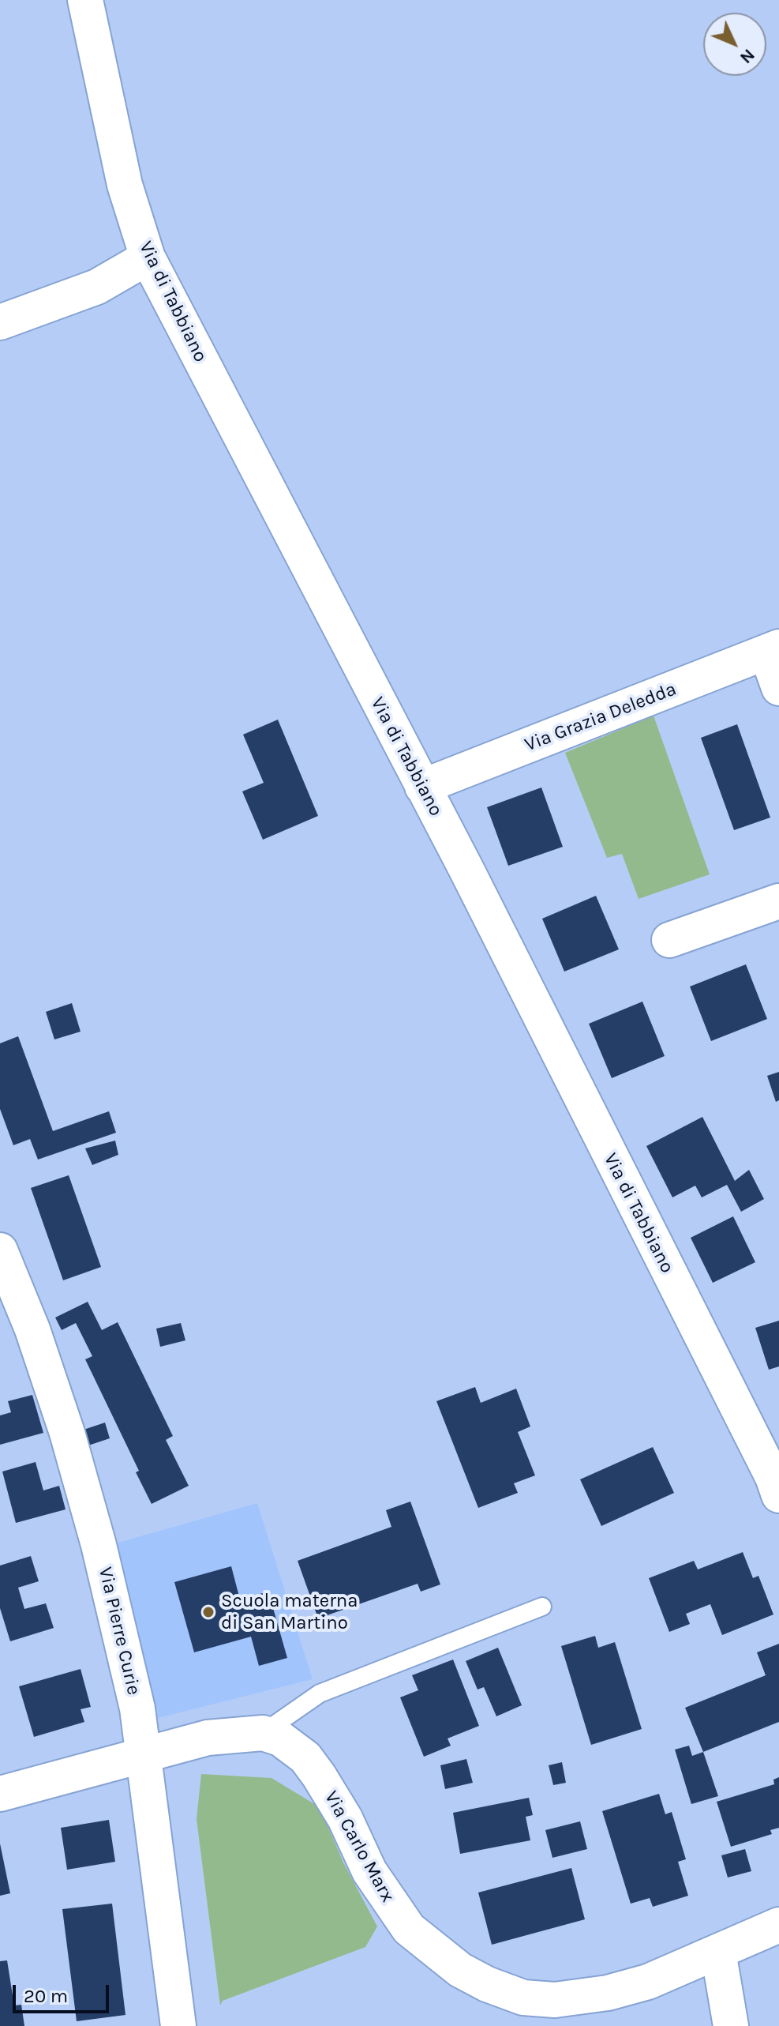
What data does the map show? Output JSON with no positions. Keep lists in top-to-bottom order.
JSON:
{
  "streets": {
    "street": [
      "Via di Tabbiano",
      "Via Grazia Deledda",
      "Via Pierre Curie",
      "Via Carlo Marx"
    ]
  },
  "crossings": [
    ["Via di Tabbiano", "Via Grazia Deledda"],
    ["Via Pierre Curie", "Via Carlo Marx"]
  ],
  "places": ["Scuola materna di San Martino"],
  "scale_bar": "20 m",
  "north": "bottom right"
}
